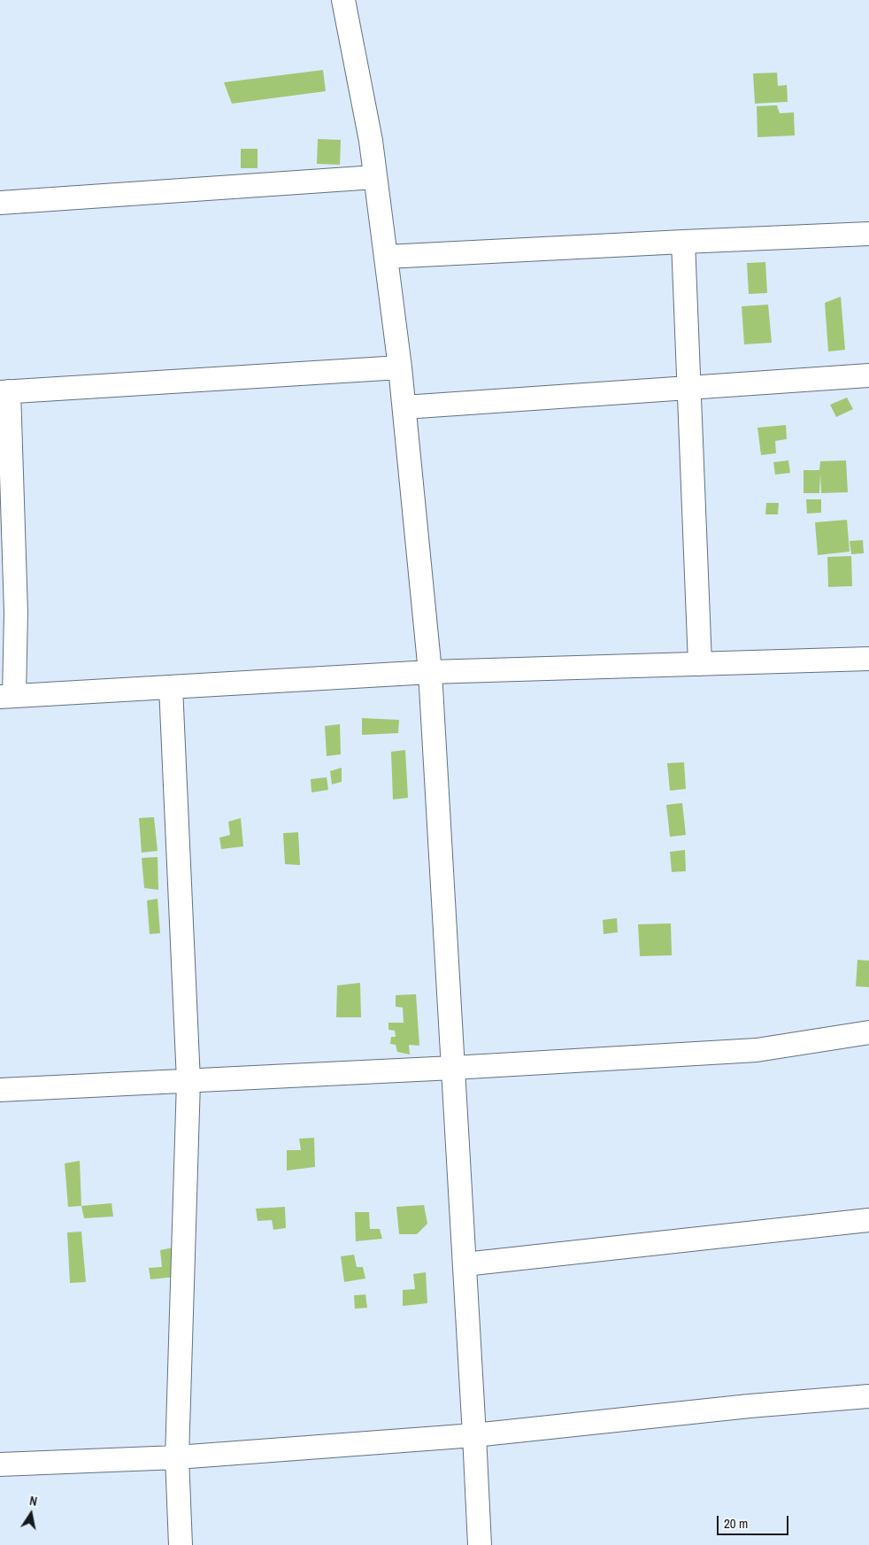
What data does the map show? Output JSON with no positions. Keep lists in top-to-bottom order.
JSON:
{
  "scale_bar": "20 m",
  "north": "top"
}
